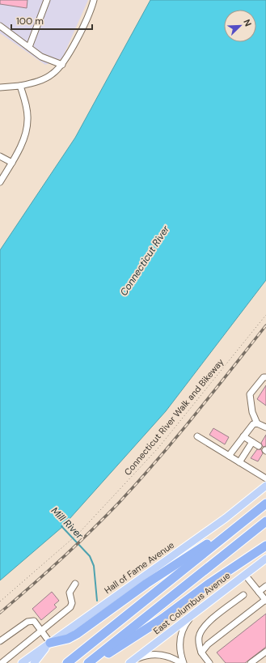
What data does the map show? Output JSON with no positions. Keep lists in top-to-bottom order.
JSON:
{
  "streets": {
    "main road": ["Hall of Fame Avenue", "East Columbus Avenue"],
    "path": ["Connecticut River Walk and Bikeway"]
  },
  "water": ["Connecticut River", "Mill River"],
  "scale_bar": "100 m",
  "north": "top right"
}
